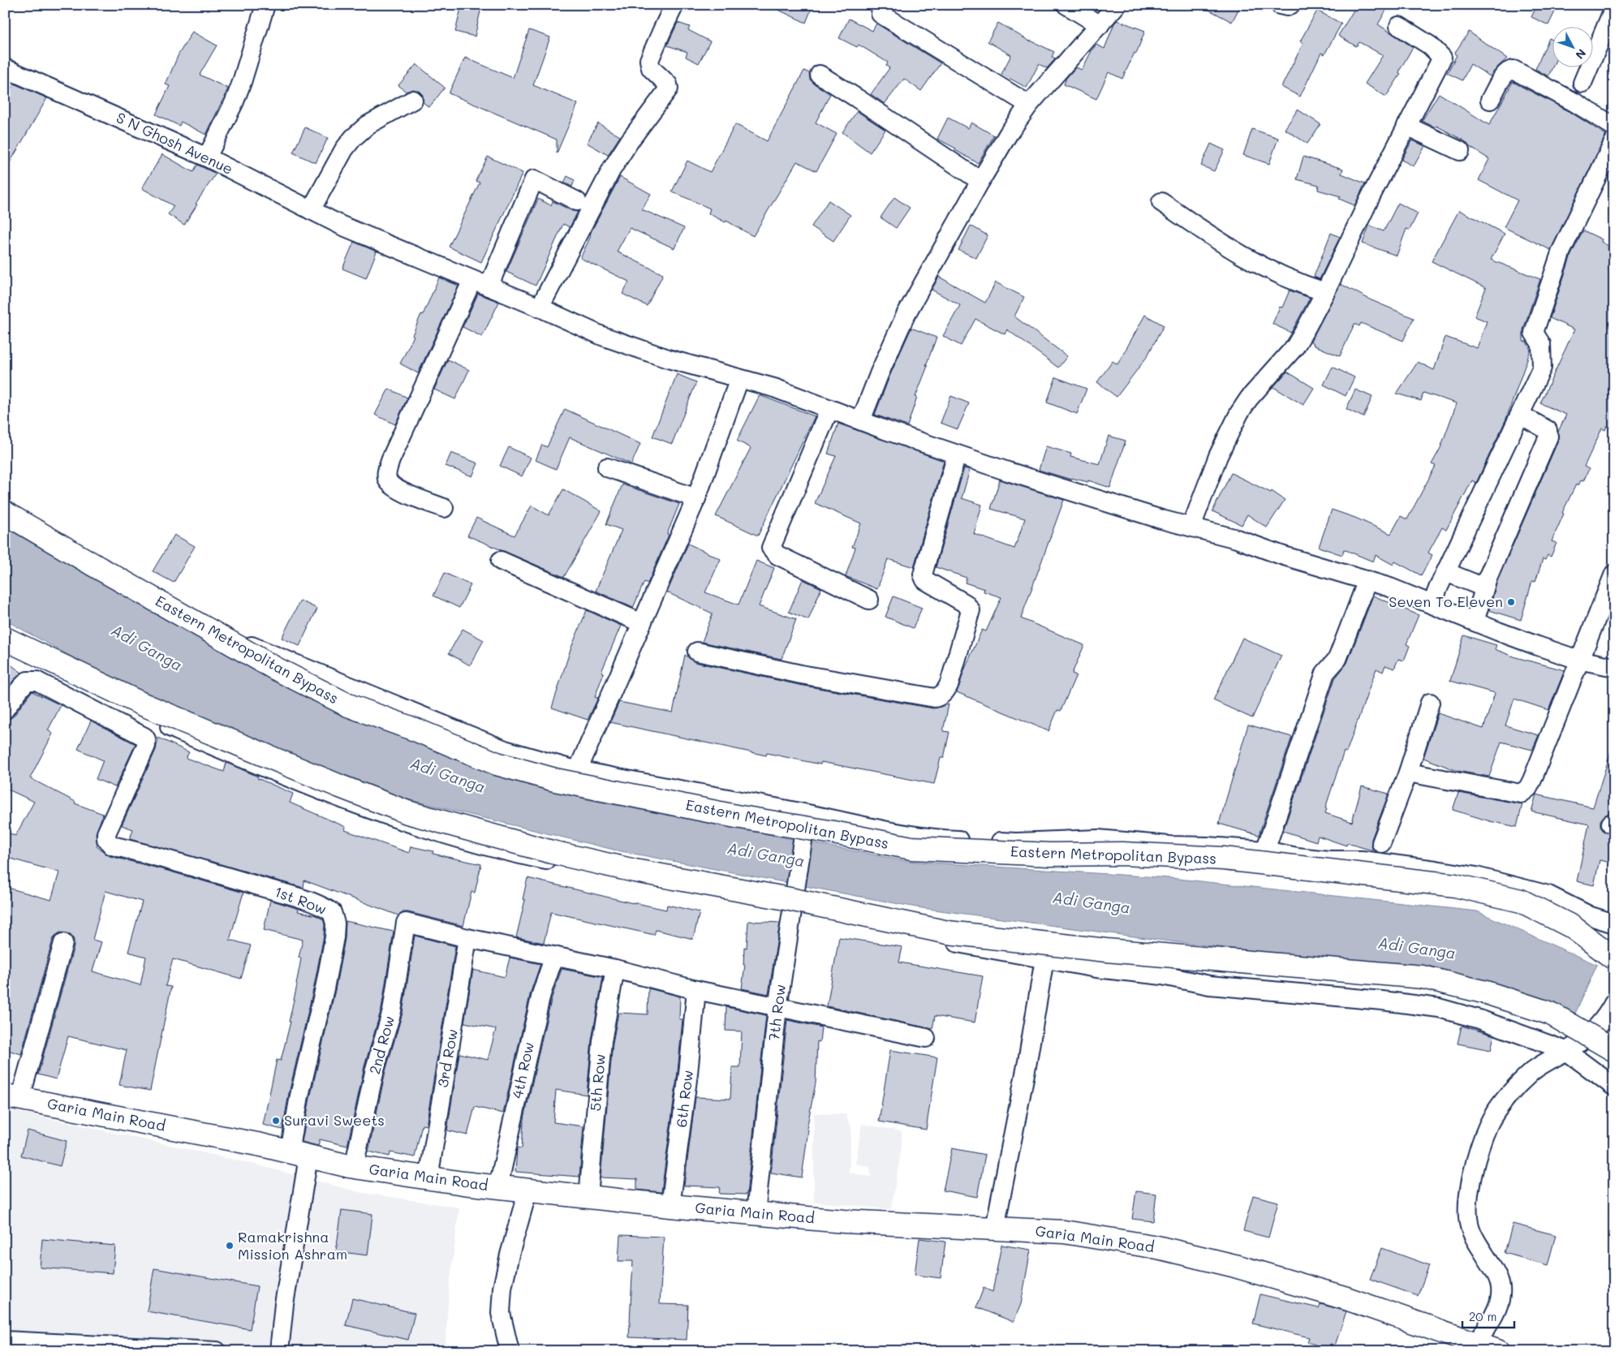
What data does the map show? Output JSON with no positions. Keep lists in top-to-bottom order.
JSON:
{
  "streets": {
    "main road": ["Eastern Metropolitan Bypass", "Garia Main Road"],
    "street": [
      "S N Ghosh Avenue",
      "1st Row",
      "7th Row",
      "2nd Row",
      "3rd Row",
      "4th Row",
      "5th Row",
      "6th Row"
    ]
  },
  "crossings": [
    ["1st Row", "Garia Main Road"],
    ["7th Row", "Garia Main Road"],
    ["2nd Row", "3rd Row"],
    ["2nd Row", "Garia Main Road"],
    ["3rd Row", "Garia Main Road"],
    ["4th Row", "Garia Main Road"],
    ["5th Row", "Garia Main Road"],
    ["6th Row", "Garia Main Road"]
  ],
  "water": ["Adi Ganga"],
  "places": ["Seven To Eleven", "Suravi Sweets", "Ramakrishna Mission Ashram"],
  "scale_bar": "20 m",
  "north": "bottom right"
}
